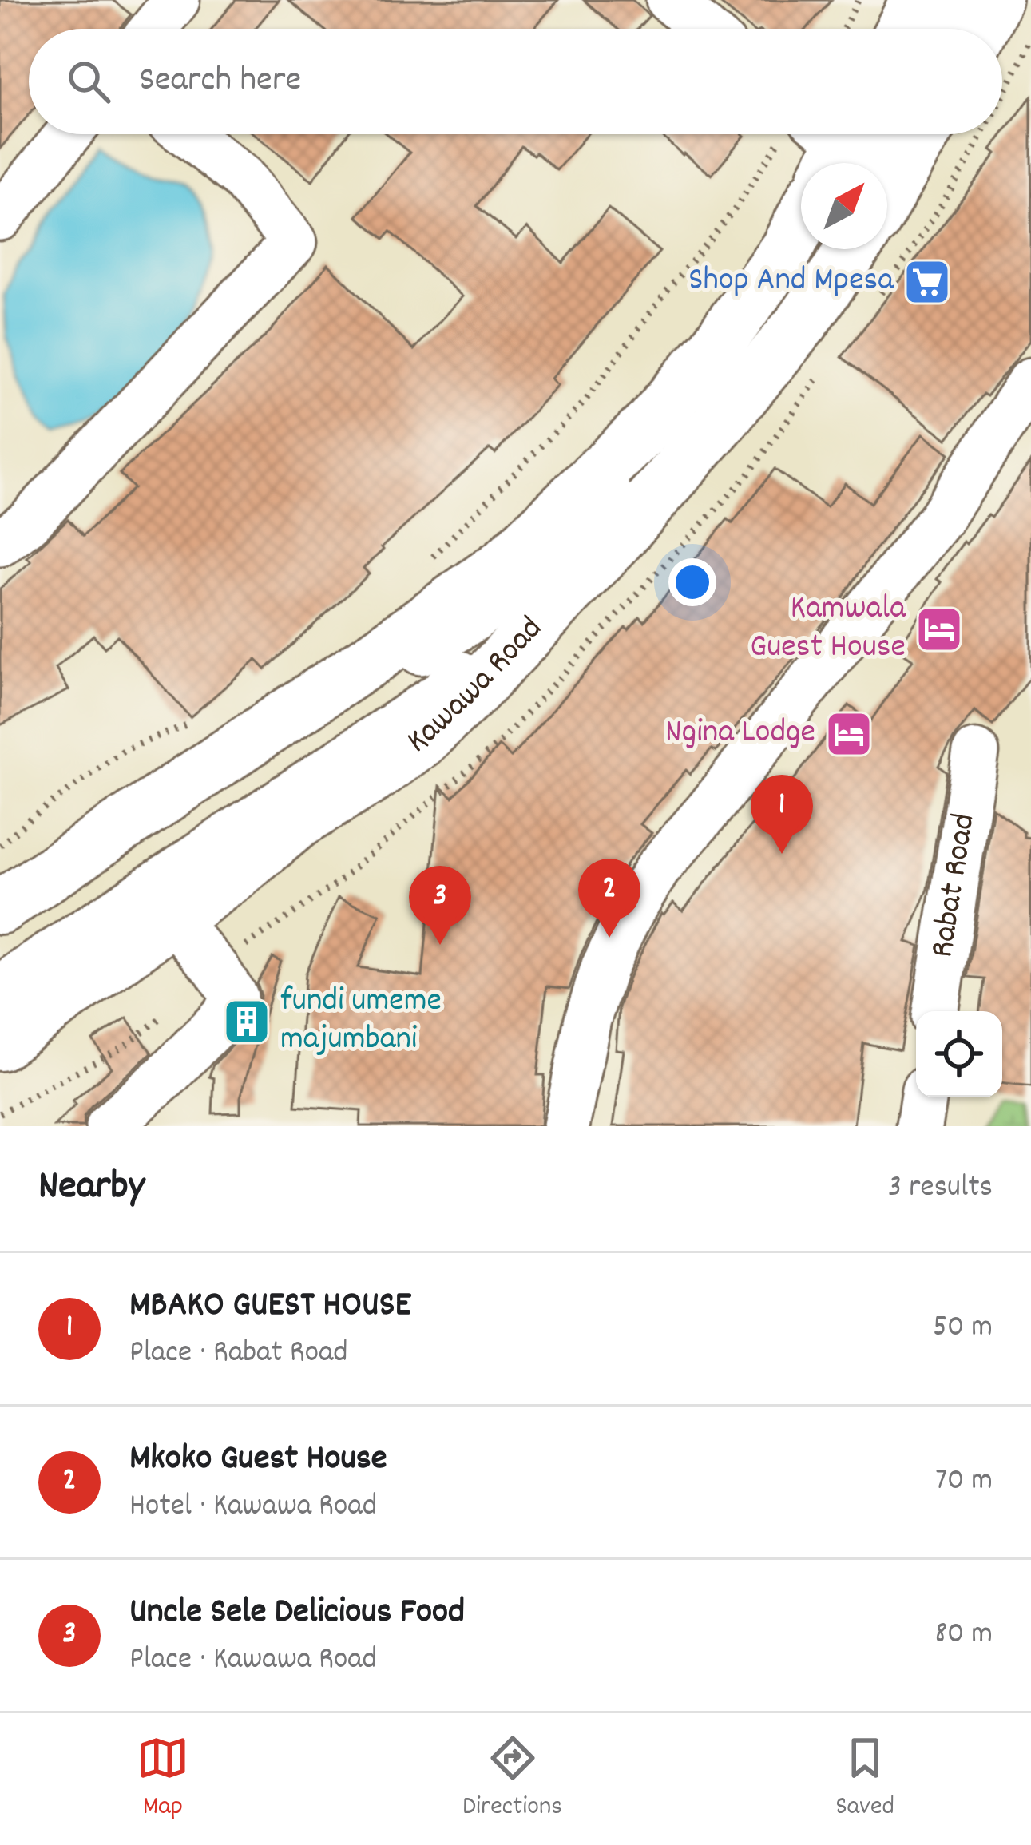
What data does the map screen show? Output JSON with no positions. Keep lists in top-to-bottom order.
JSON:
{
  "streets": {
    "main road": ["Kawawa Road"],
    "street": ["Rabat Road"]
  },
  "places": {
    "supermarket": ["Shop And Mpesa"],
    "hotel": ["Kamwala Guest House", "Ngina Lodge"],
    "building": ["fundi umeme majumbani"]
  },
  "north": "top right",
  "page": {
    "search": "Search here",
    "pins": ["1", "2", "3"],
    "heading": ["Nearby", "3 results"],
    "list": [
      {
        "mark": "1",
        "name": "MBAKO GUEST HOUSE",
        "note": "Place · Rabat Road",
        "value": "50 m"
      },
      {
        "mark": "2",
        "name": "Mkoko Guest House",
        "note": "Hotel · Kawawa Road",
        "value": "70 m"
      },
      {
        "mark": "3",
        "name": "Uncle Sele Delicious Food",
        "note": "Place · Kawawa Road",
        "value": "80 m"
      }
    ],
    "nav": ["Map", "Directions", "Saved"]
  }
}
